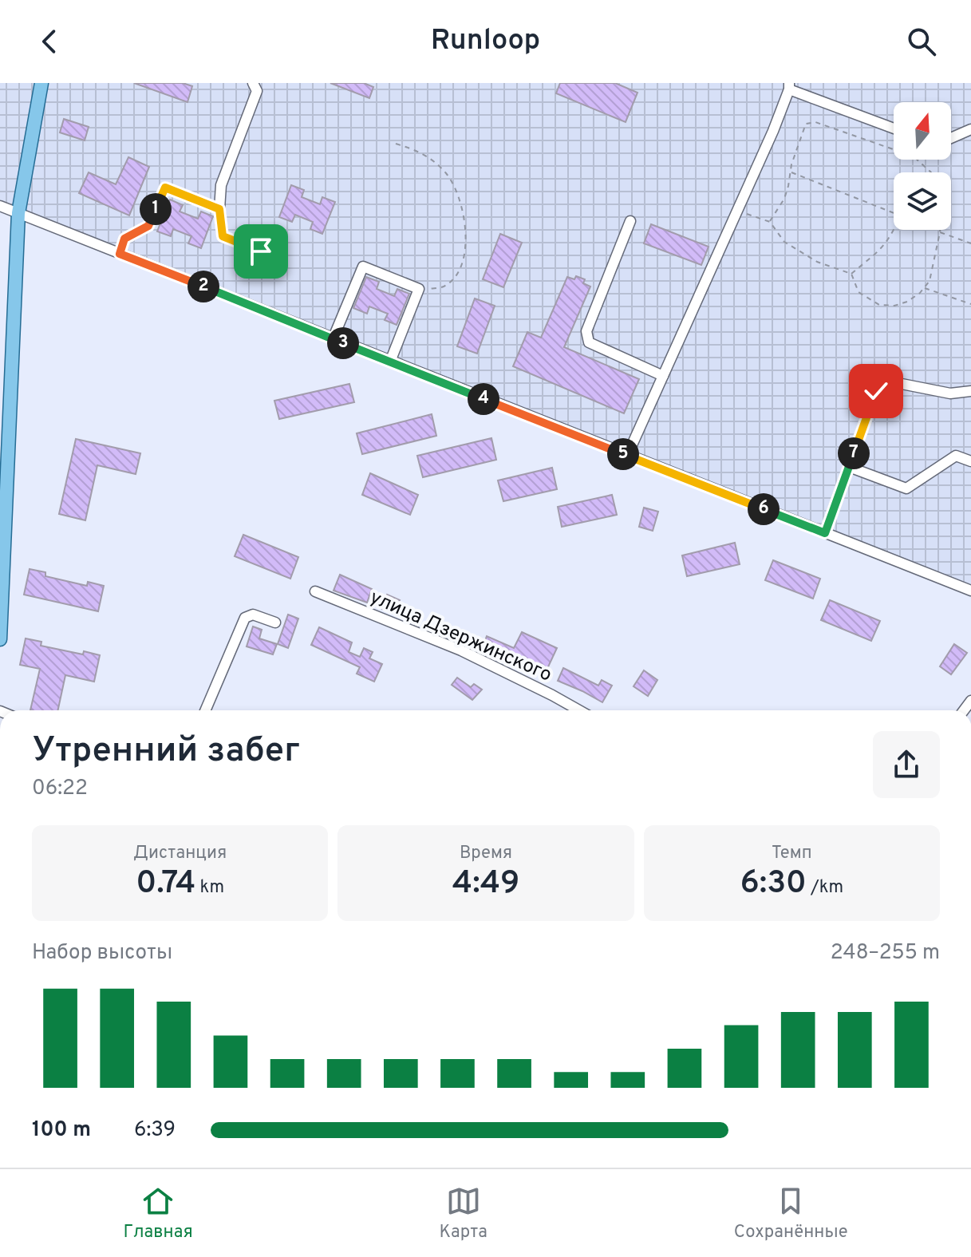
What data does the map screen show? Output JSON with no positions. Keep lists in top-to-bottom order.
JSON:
{
  "streets": {
    "street": ["улица Дзержинского"]
  },
  "north": "top",
  "page": {
    "header": "Runloop",
    "pins": [
      "1",
      "2",
      "3",
      "4",
      "7",
      "5",
      "6"
    ],
    "heading": ["Утренний забег", "06:22"],
    "stats": [
      ["Дистанция", "0.74 km"],
      ["Время", "4:49"],
      ["Темп", "6:30 /km"]
    ],
    "chart": ["Набор высоты", "248–255 m"],
    "list": [
      {
        "name": "100 m",
        "note": "6:39"
      }
    ],
    "tabs": ["Главная", "Карта", "Сохранённые"]
  }
}
